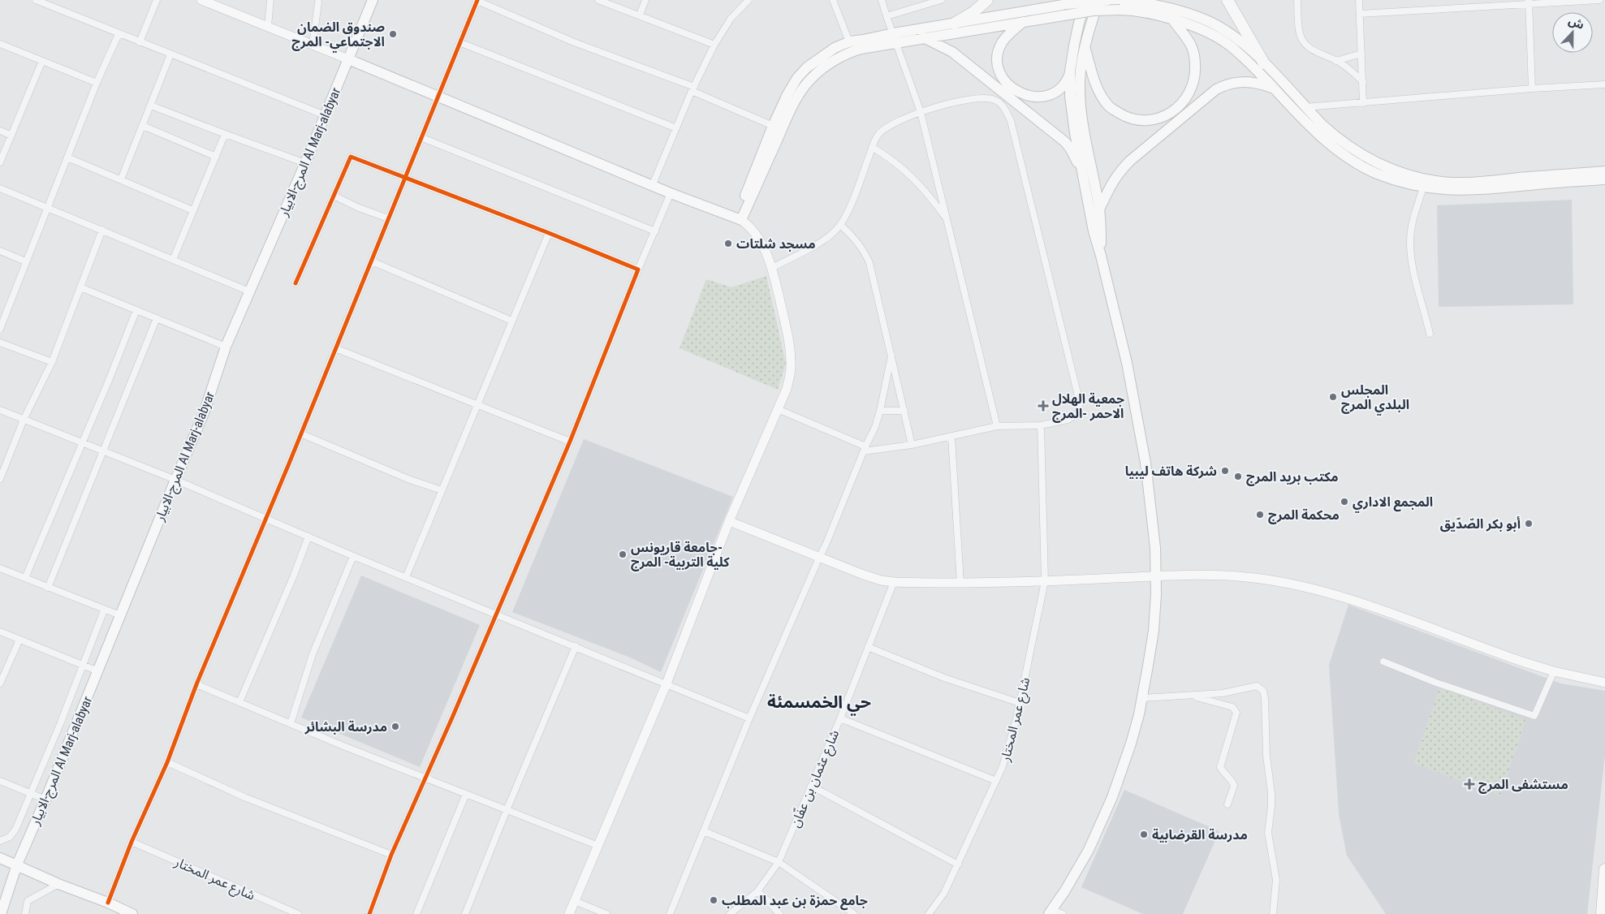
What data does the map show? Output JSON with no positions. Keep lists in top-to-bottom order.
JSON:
{
  "streets": {
    "main road": ["المرج-الابيار Al Marj-alabyar"],
    "street": ["شارع عمر المختار", "شارع عثمان بن عفّان"]
  },
  "districts": ["حي الخمسمئة"],
  "places": {
    "other": [
      "صندوق الضمان الاجتماعي- المرج",
      "مسجد شلتات",
      "المجلس البلدي المرج",
      "شركة هاتف ليبيا",
      "مكتب بريد المرج",
      "المجمع الاداري",
      "محكمة المرج",
      "أبو بكر الصّدّيق",
      "جامعة قاريونس- كلية التربية- المرج",
      "مدرسة البشائر",
      "مدرسة القرضابية",
      "جامع حمزة بن عبد المطلب"
    ],
    "health": ["جمعية الهلال الاحمر -المرج", "مستشفى المرج"]
  },
  "north": "top"
}
